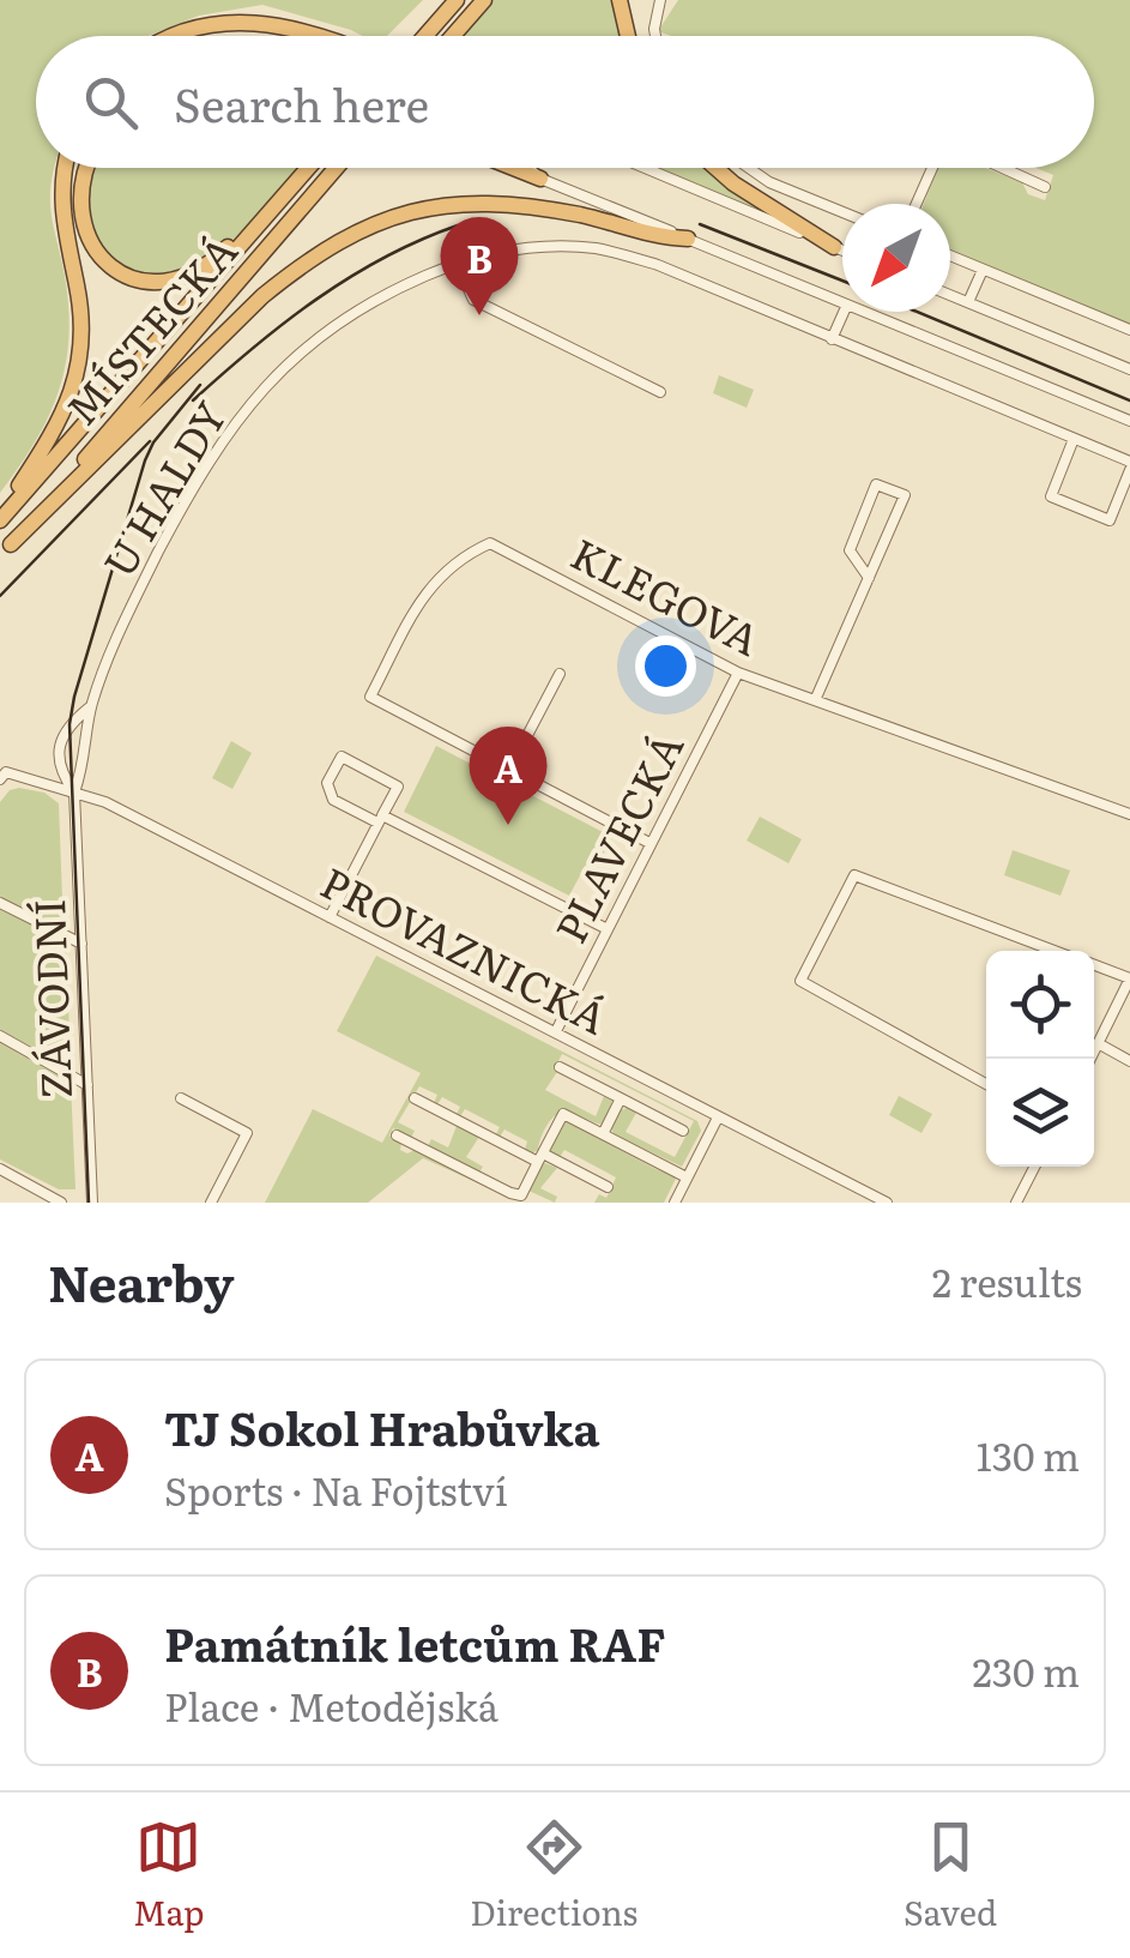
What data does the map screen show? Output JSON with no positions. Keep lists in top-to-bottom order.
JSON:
{
  "streets": {
    "highway": ["MÍSTECKÁ"],
    "street": [
      "U HALDY",
      "KLEGOVA",
      "PLAVECKÁ",
      "PROVAZNICKÁ",
      "ZÁVODNÍ"
    ]
  },
  "crossings": [
    ["U HALDY", "PROVAZNICKÁ"],
    ["U HALDY", "ZÁVODNÍ"],
    ["KLEGOVA", "PLAVECKÁ"],
    ["PLAVECKÁ", "PROVAZNICKÁ"],
    ["PROVAZNICKÁ", "ZÁVODNÍ"]
  ],
  "north": "bottom left",
  "page": {
    "search": "Search here",
    "pins": ["B", "A"],
    "heading": ["Nearby", "2 results"],
    "list": [
      {
        "mark": "A",
        "name": "TJ Sokol Hrabůvka",
        "note": "Sports · Na Fojtství",
        "value": "130 m"
      },
      {
        "mark": "B",
        "name": "Památník letcům RAF",
        "note": "Place · Metodějská",
        "value": "230 m"
      }
    ],
    "nav": ["Map", "Directions", "Saved"]
  }
}
